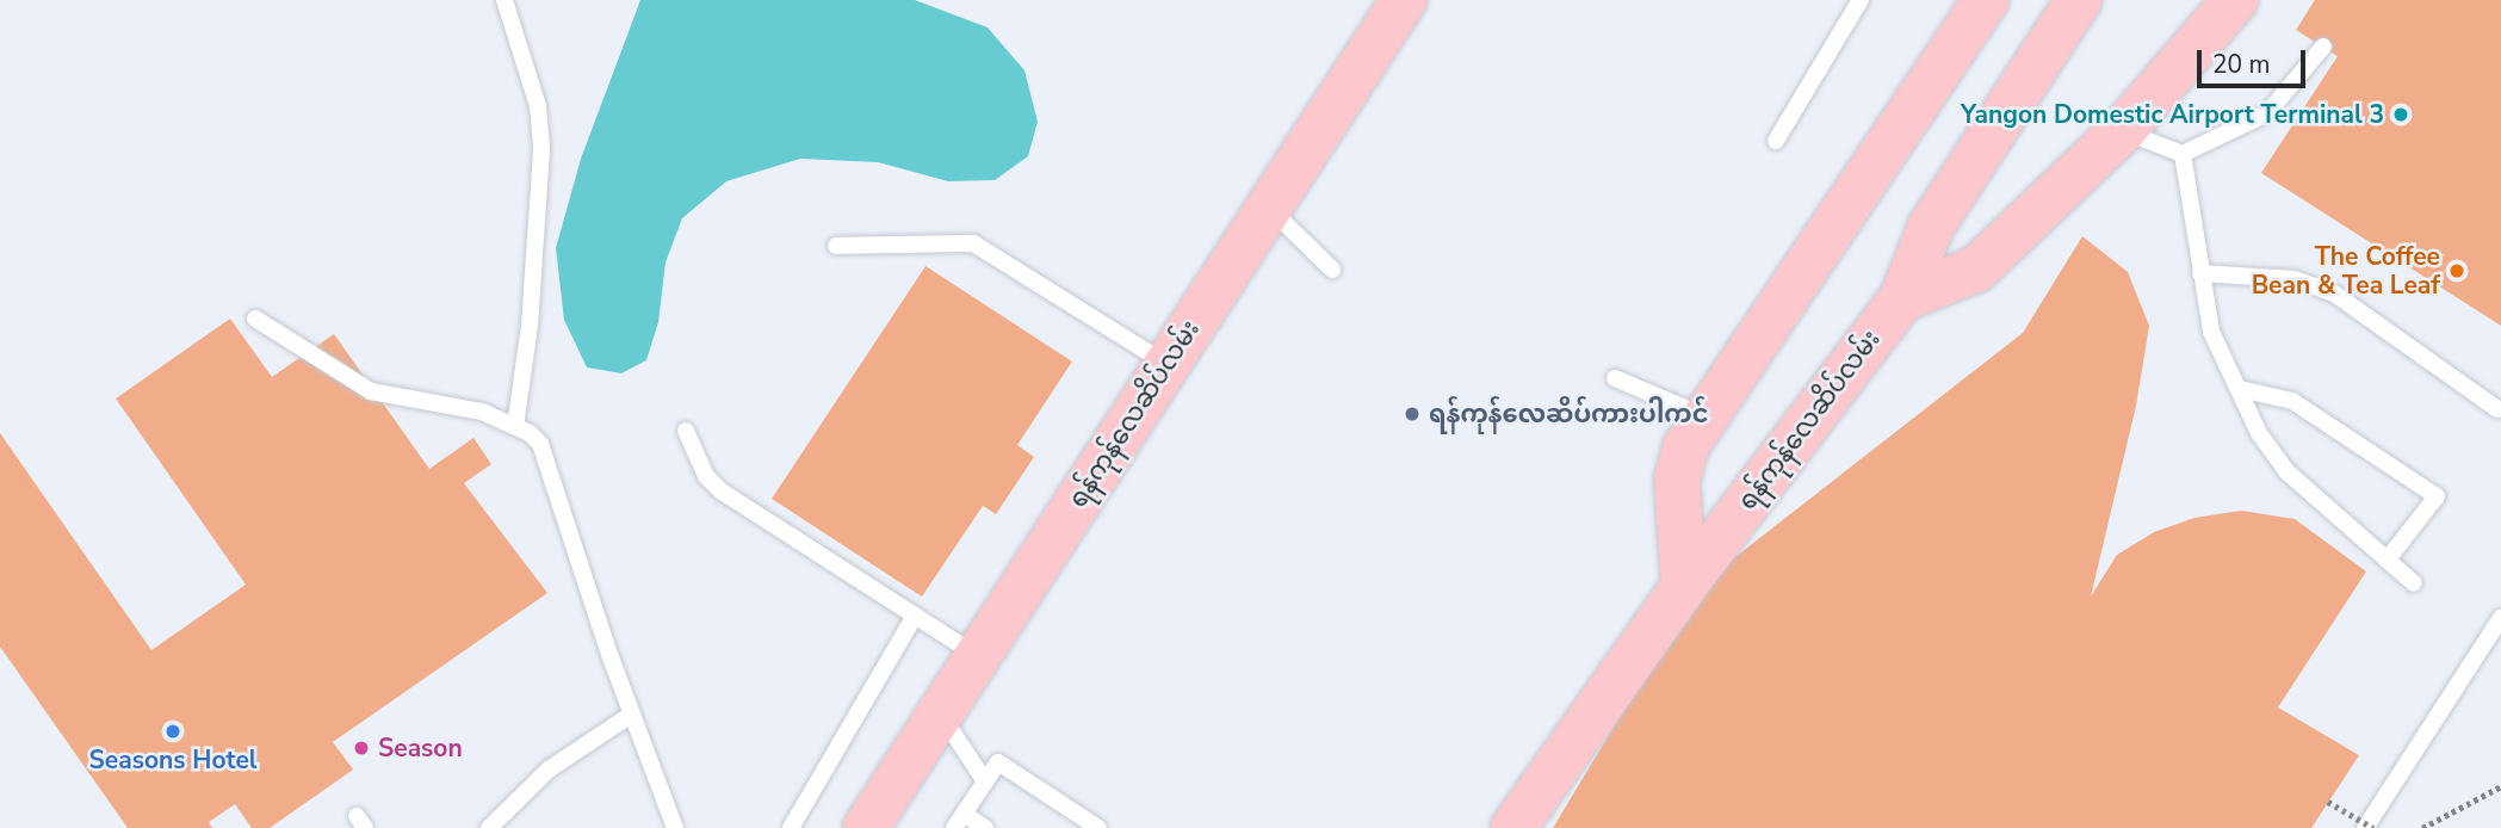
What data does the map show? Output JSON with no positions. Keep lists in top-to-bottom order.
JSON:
{
  "streets": {
    "main road": ["ရန်ကုန်လေဆိပ်လမ်း"]
  },
  "places": [
    "Yangon Domestic Airport Terminal 3",
    "The Coffee Bean & Tea Leaf",
    "ရန်ကုန်လေဆိပ်ကားပါကင်",
    "Seasons Hotel",
    "Season"
  ],
  "scale_bar": "20 m"
}
